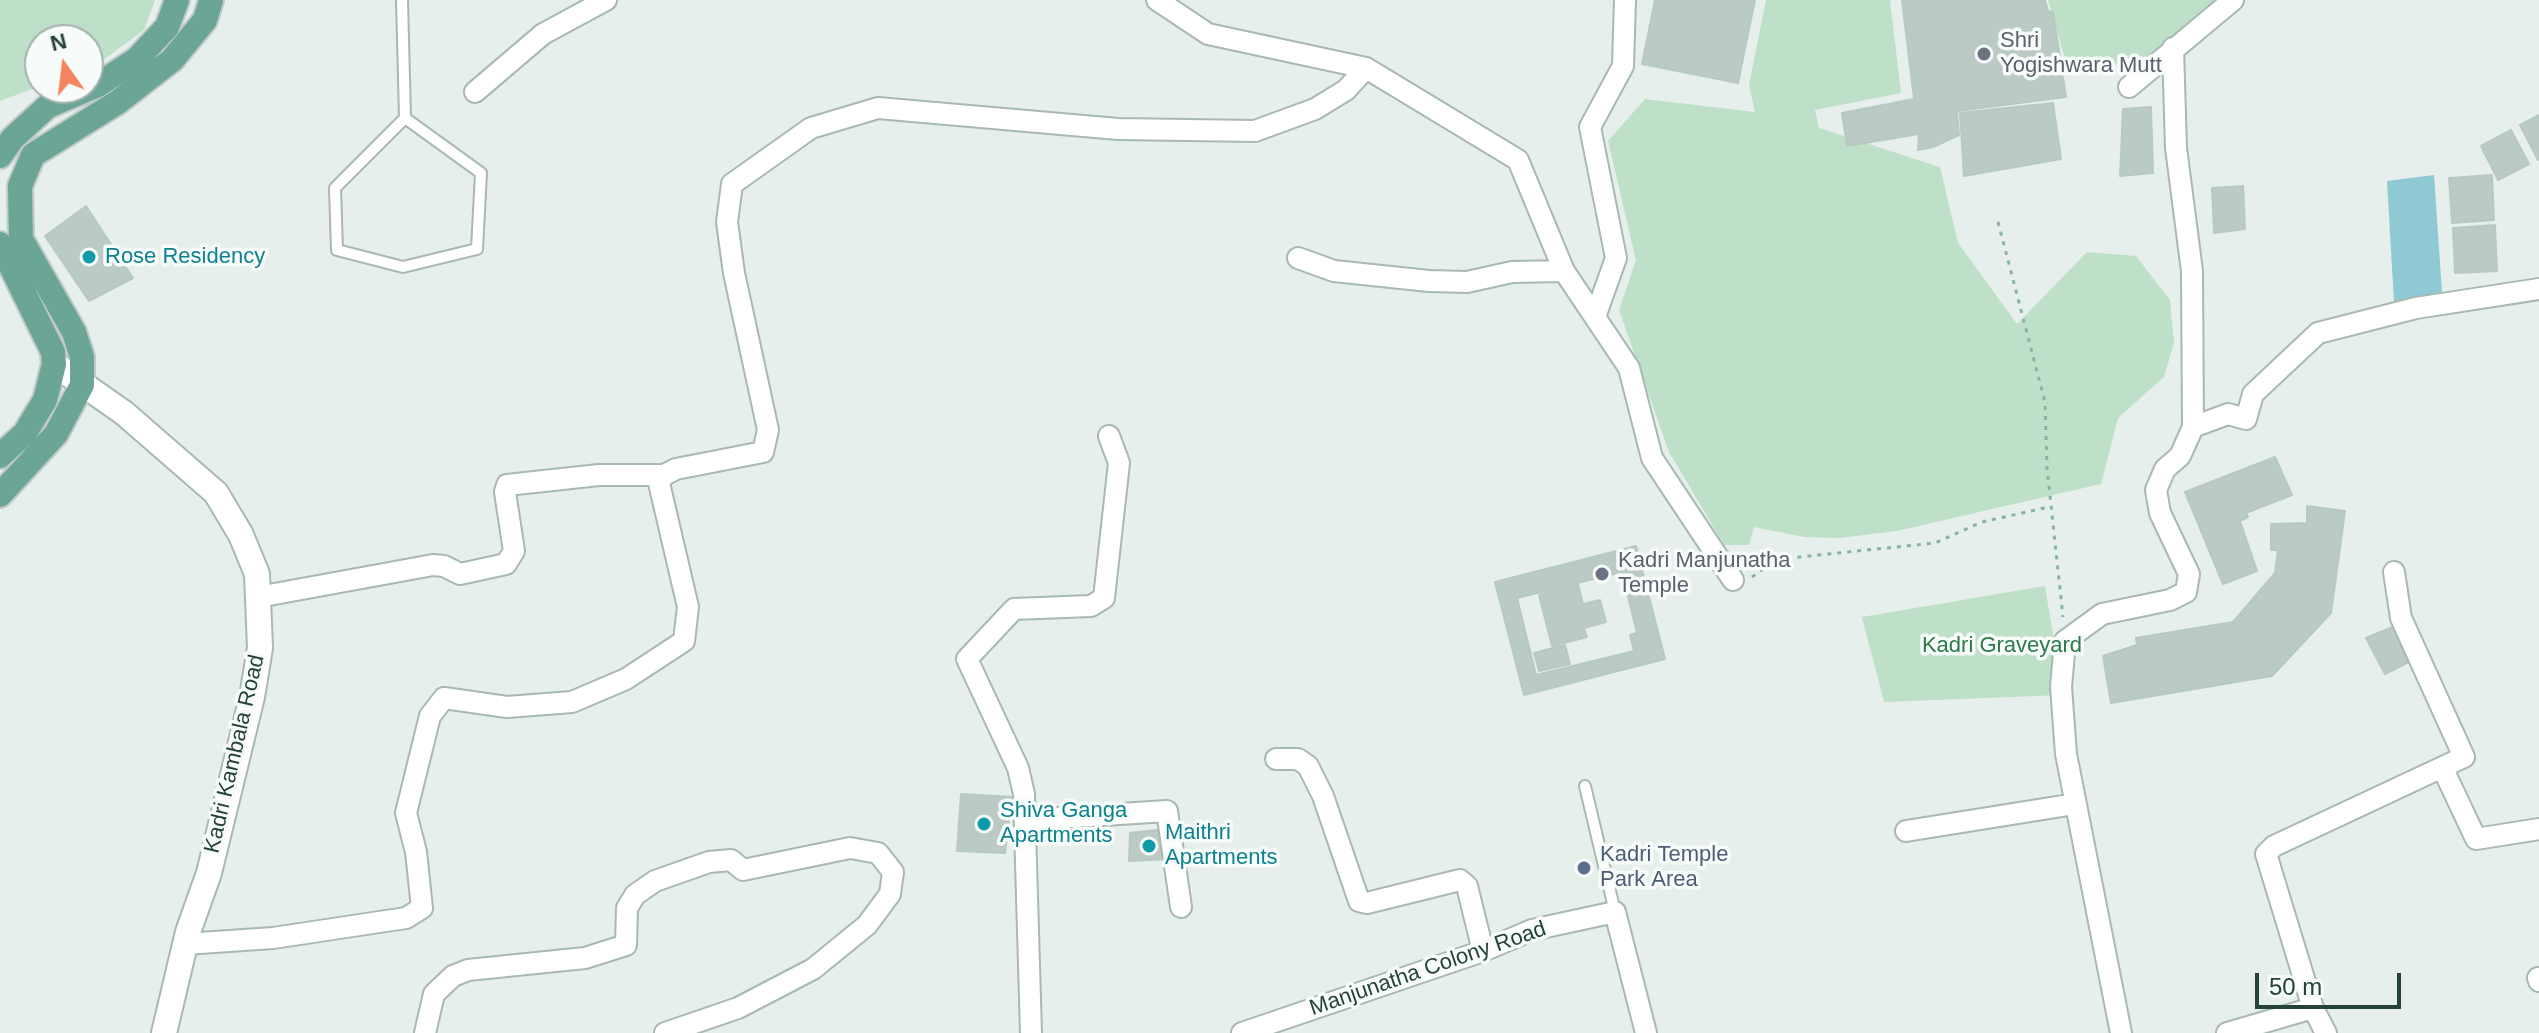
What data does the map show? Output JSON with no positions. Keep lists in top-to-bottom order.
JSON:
{
  "streets": {
    "street": ["Kadri Kambala Road", "Manjunatha Colony Road"]
  },
  "parks": ["Kadri Graveyard"],
  "places": [
    "Shri Yogishwara Mutt",
    "Rose Residency",
    "Kadri Manjunatha Temple",
    "Shiva Ganga Apartments",
    "Maithri Apartments",
    "Kadri Temple Park Area"
  ],
  "scale_bar": "50 m",
  "north": "top"
}
